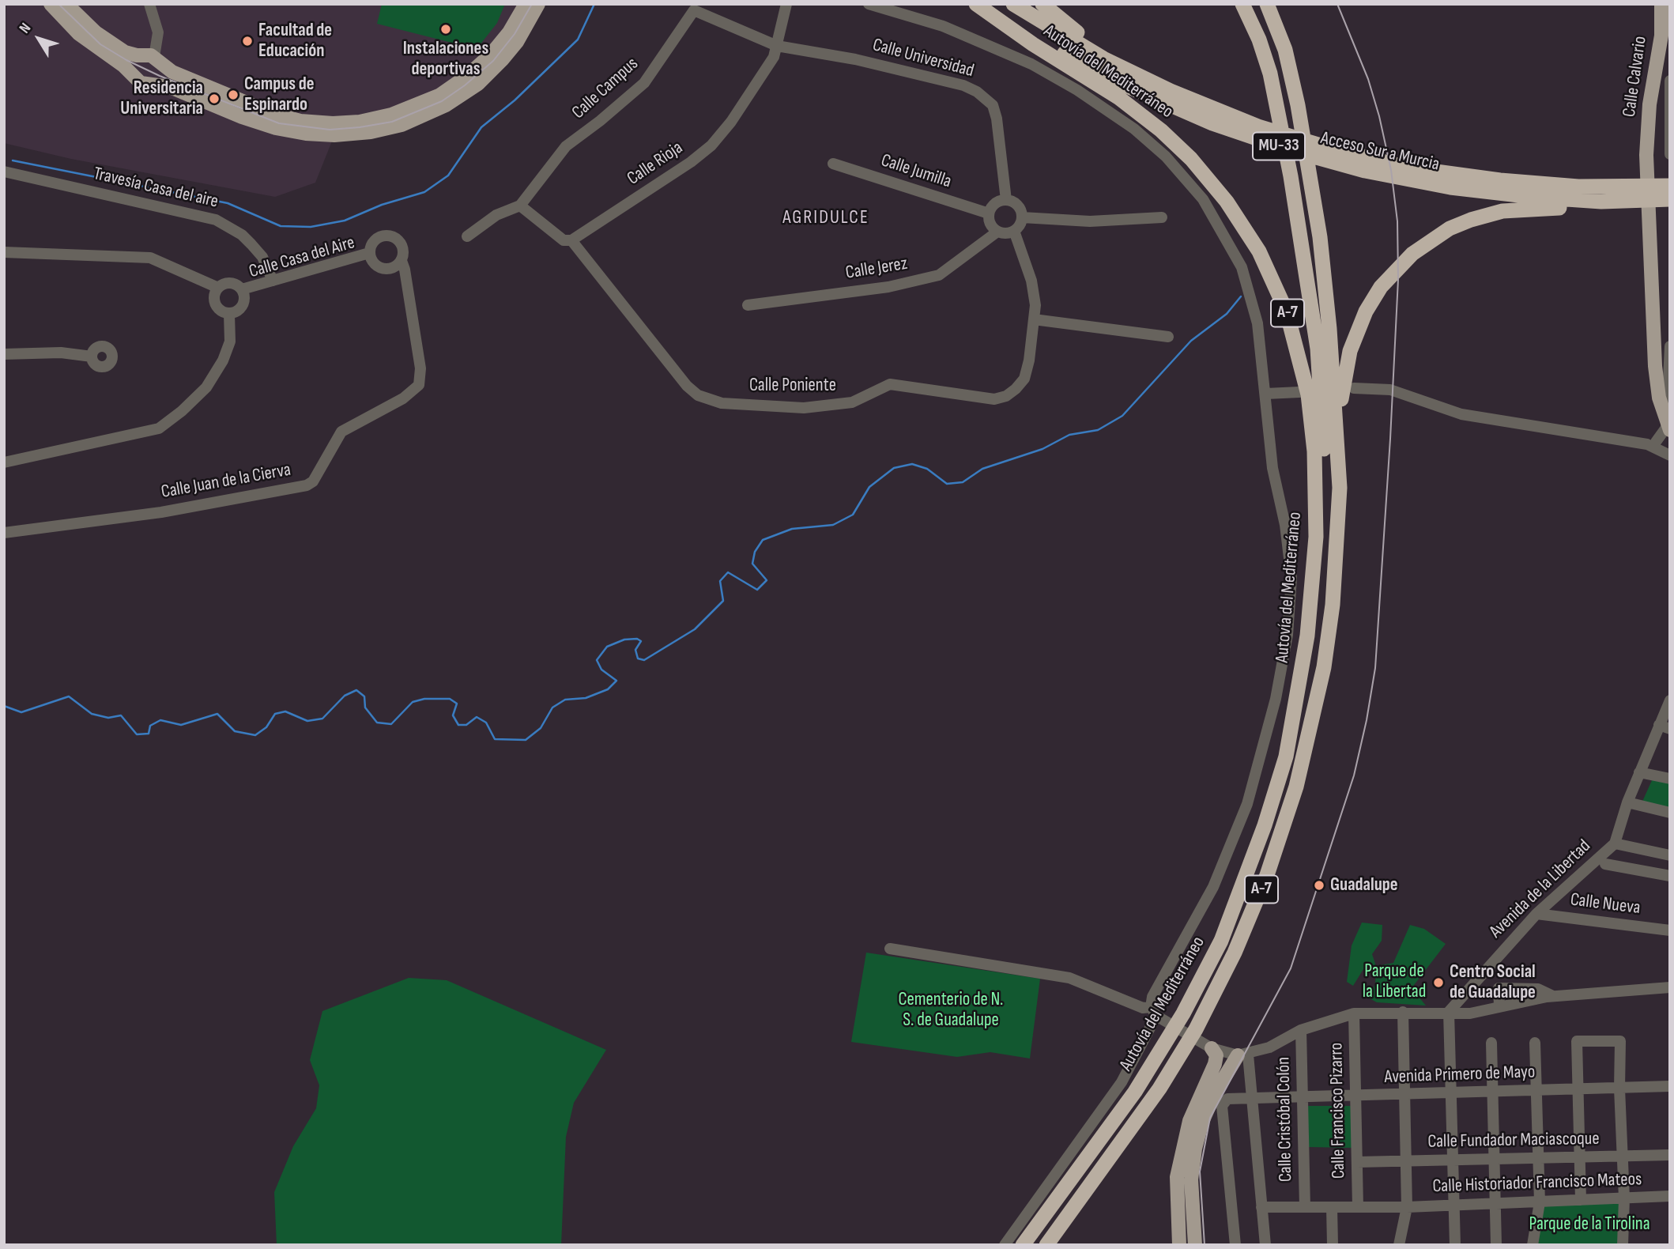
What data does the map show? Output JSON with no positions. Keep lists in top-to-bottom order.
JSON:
{
  "streets": {
    "highway": [
      "Autovía del Mediterráneo",
      "MU-33",
      "Acceso Sur a Murcia",
      "A-7"
    ],
    "main road": ["Calle Calvario"],
    "street": [
      "Calle Universidad",
      "Calle Campus",
      "Calle Rioja",
      "Calle Jumilla",
      "Travesía Casa del aire",
      "Calle Casa del Aire",
      "Calle Jerez",
      "Calle Poniente",
      "Calle Juan de la Cierva",
      "Avenida de la Libertad",
      "Calle Nueva",
      "Avenida Primero de Mayo",
      "Calle Francisco Pizarro",
      "Calle Cristóbal Colón",
      "Calle Fundador Maciascoque",
      "Calle Historiador Francisco Mateos"
    ]
  },
  "crossings": [
    ["Calle Universidad", "Calle Campus"],
    ["Calle Universidad", "Calle Rioja"],
    ["Calle Universidad", "Calle Jumilla"],
    ["Calle Universidad", "Calle Jerez"],
    ["Calle Universidad", "Calle Poniente"],
    ["Calle Campus", "Calle Rioja"],
    ["Calle Rioja", "Calle Poniente"],
    ["Calle Jumilla", "Calle Jerez"],
    ["Calle Jumilla", "Calle Poniente"],
    ["Calle Casa del Aire", "Calle Juan de la Cierva"],
    ["Calle Jerez", "Calle Poniente"],
    ["Avenida de la Libertad", "Calle Nueva"],
    ["Avenida Primero de Mayo", "Calle Francisco Pizarro"],
    ["Avenida Primero de Mayo", "Calle Cristóbal Colón"],
    ["Calle Francisco Pizarro", "Calle Fundador Maciascoque"],
    ["Calle Francisco Pizarro", "Calle Historiador Francisco Mateos"],
    ["Calle Cristóbal Colón", "Calle Historiador Francisco Mateos"]
  ],
  "districts": ["AGRIDULCE"],
  "parks": ["Parque de la Libertad", "Cementerio de N. S. de Guadalupe", "Parque de la Tirolina"],
  "places": [
    "Instalaciones deportivas",
    "Facultad de Educación",
    "Campus de Espinardo",
    "Residencia Universitaria",
    "Guadalupe",
    "Centro Social de Guadalupe"
  ],
  "north": "top left"
}
